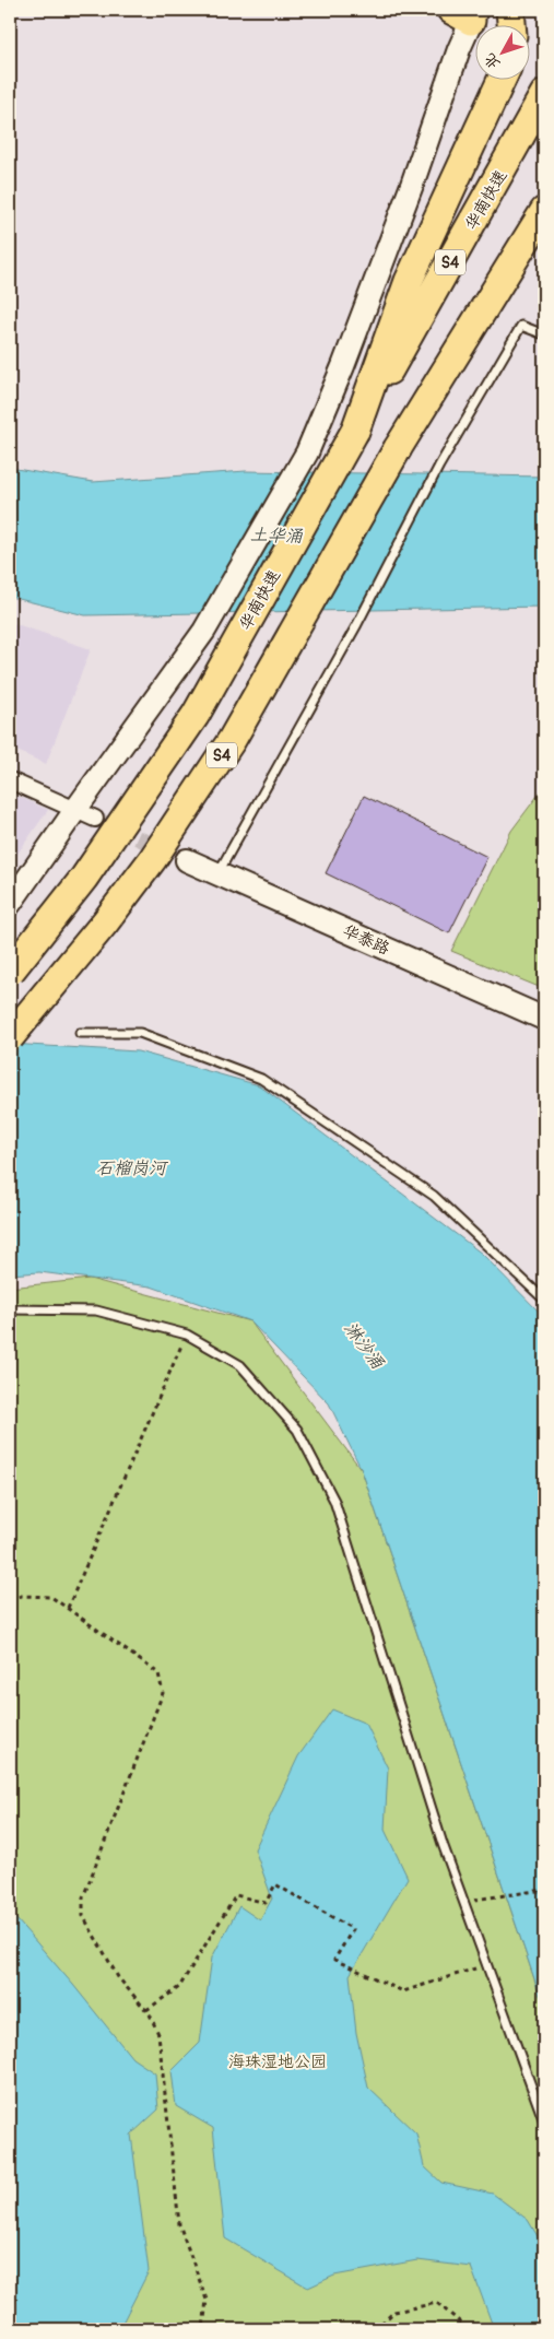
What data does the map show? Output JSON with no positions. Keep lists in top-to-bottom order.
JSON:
{
  "streets": {
    "highway": ["华南快速", "S4"],
    "street": ["华泰路"]
  },
  "water": ["土华涌", "石榴岗河", "淋沙涌"],
  "parks": ["海珠湿地公园"],
  "north": "bottom left"
}
